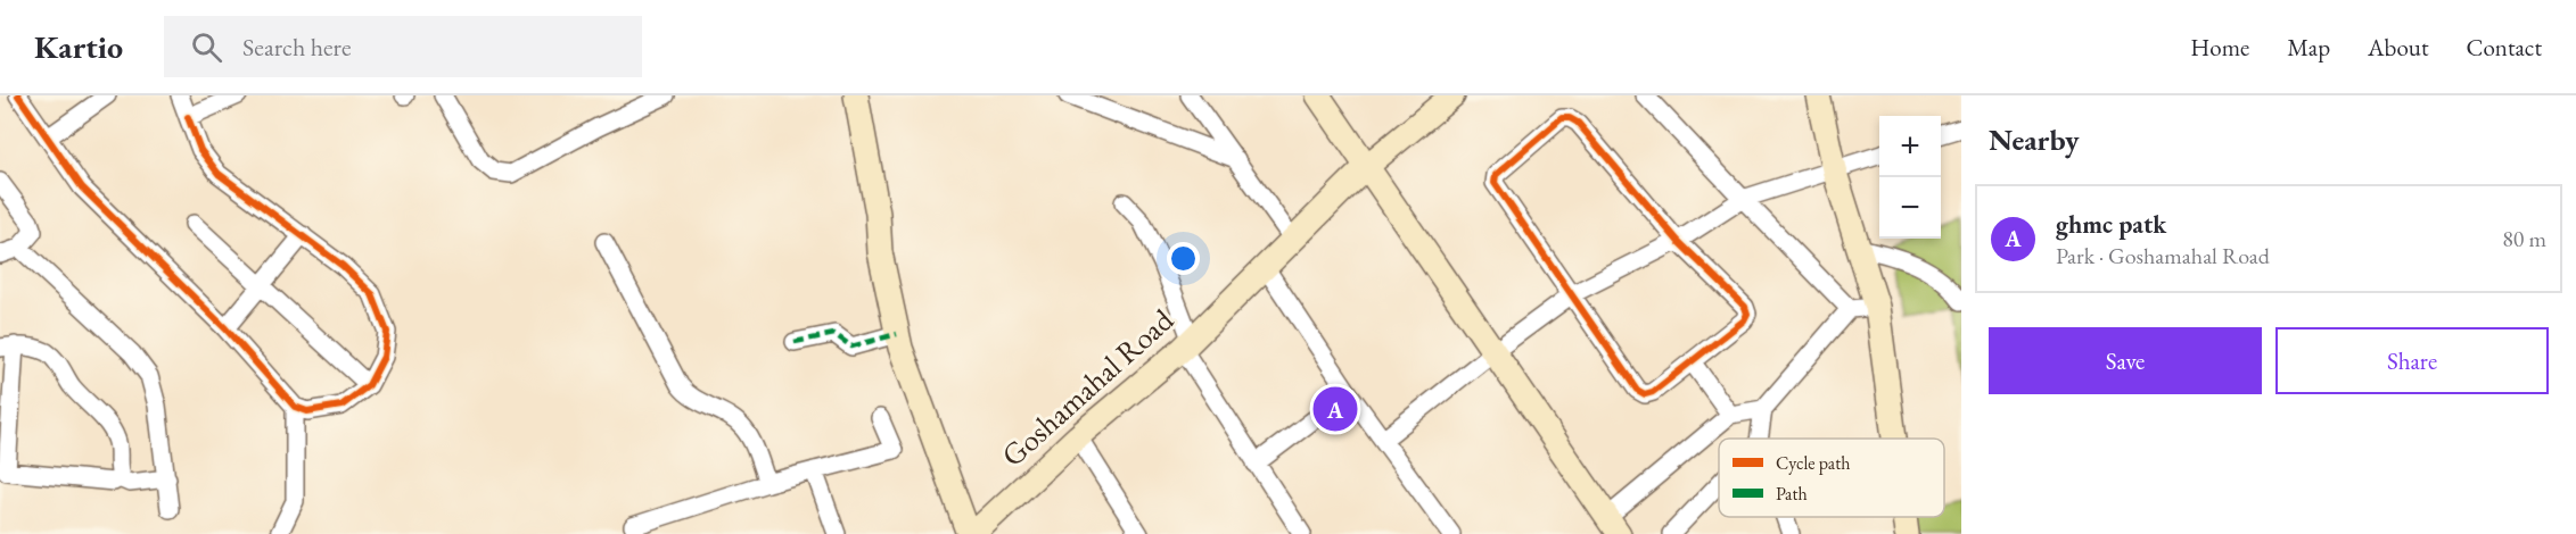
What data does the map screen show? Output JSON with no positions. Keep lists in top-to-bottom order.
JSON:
{
  "streets": {
    "street": ["Goshamahal Road"]
  },
  "legend": ["Cycle path", "Path"],
  "page": {
    "header": "Kartio",
    "search": "Search here",
    "nav": [
      "Home",
      "Map",
      "About",
      "Contact"
    ],
    "heading": "Nearby",
    "map_buttons": ["+", "−"],
    "list": [
      {
        "mark": "A",
        "name": "ghmc patk",
        "note": "Park · Goshamahal Road",
        "value": "80 m"
      }
    ],
    "buttons": ["Save", "Share"],
    "pins": "A"
  }
}
